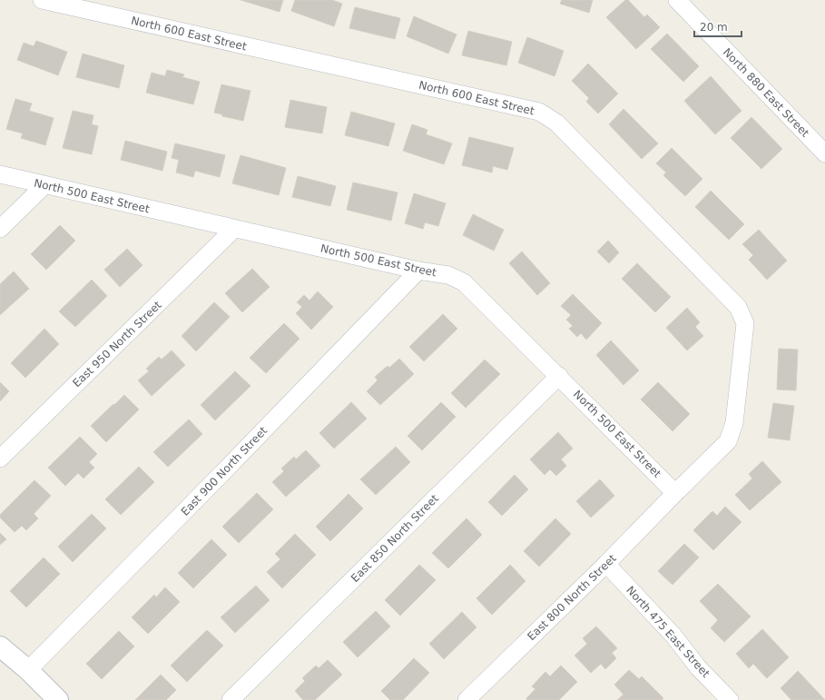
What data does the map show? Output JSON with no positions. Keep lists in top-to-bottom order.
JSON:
{
  "streets": {
    "street": [
      "North 600 East Street",
      "North 880 East Street",
      "North 500 East Street",
      "East 950 North Street",
      "East 900 North Street",
      "East 850 North Street",
      "East 800 North Street",
      "North 475 East Street"
    ]
  },
  "crossings": [
    ["North 600 East Street", "North 500 East Street"],
    ["North 600 East Street", "East 800 North Street"],
    ["North 500 East Street", "East 950 North Street"],
    ["North 500 East Street", "East 900 North Street"],
    ["North 500 East Street", "East 850 North Street"],
    ["North 500 East Street", "East 800 North Street"],
    ["East 800 North Street", "North 475 East Street"]
  ],
  "scale_bar": "20 m"
}
